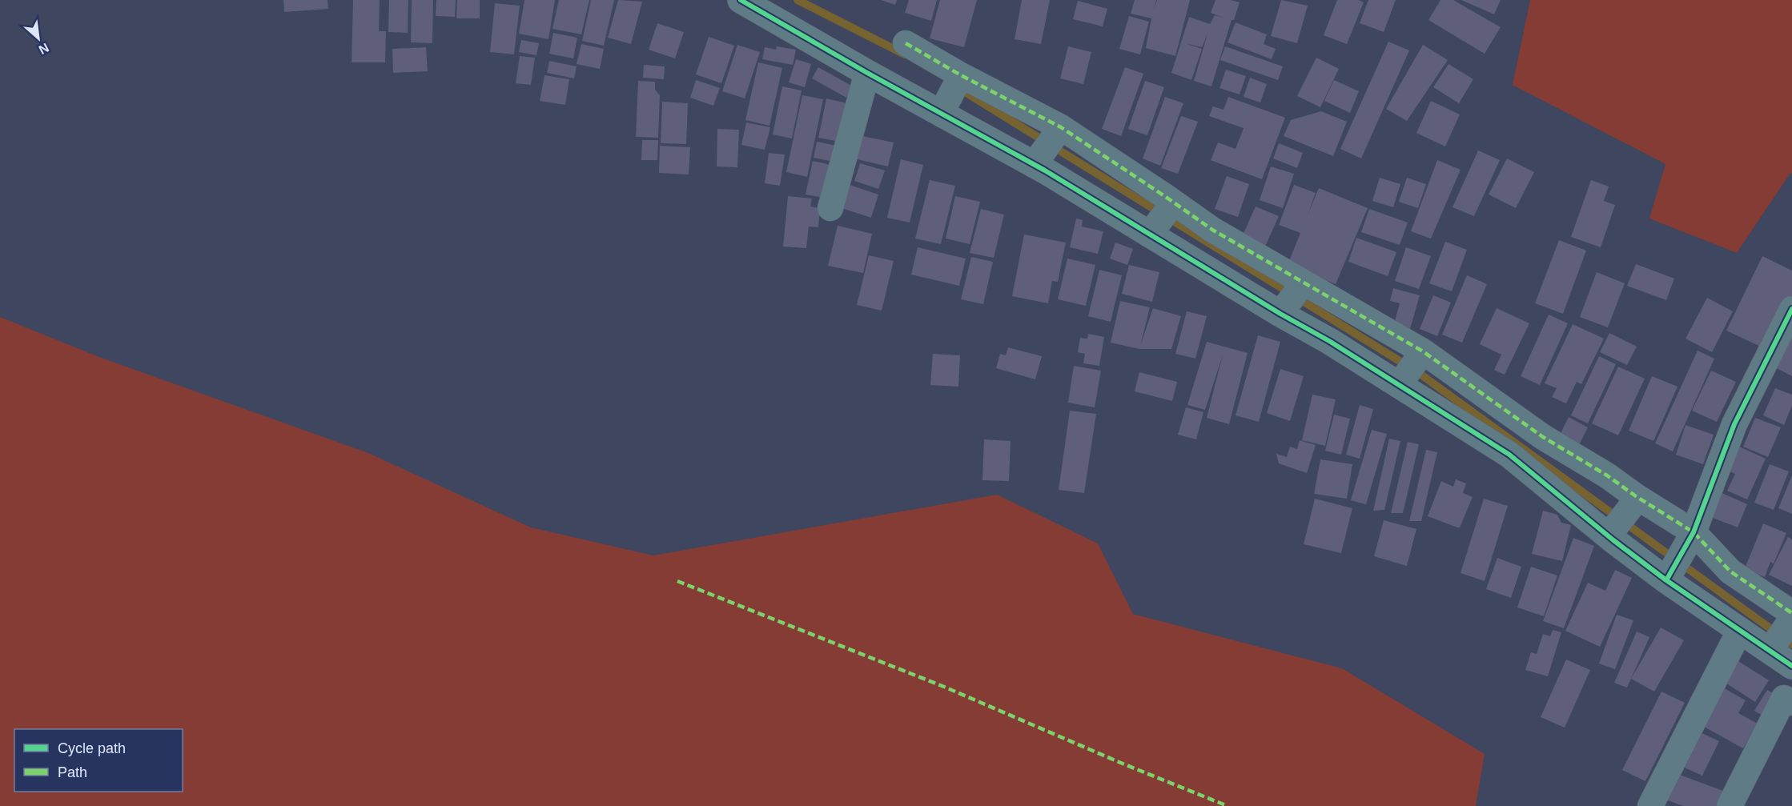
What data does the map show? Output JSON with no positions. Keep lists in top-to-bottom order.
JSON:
{
  "legend": ["Cycle path", "Path"],
  "north": "bottom right"
}
